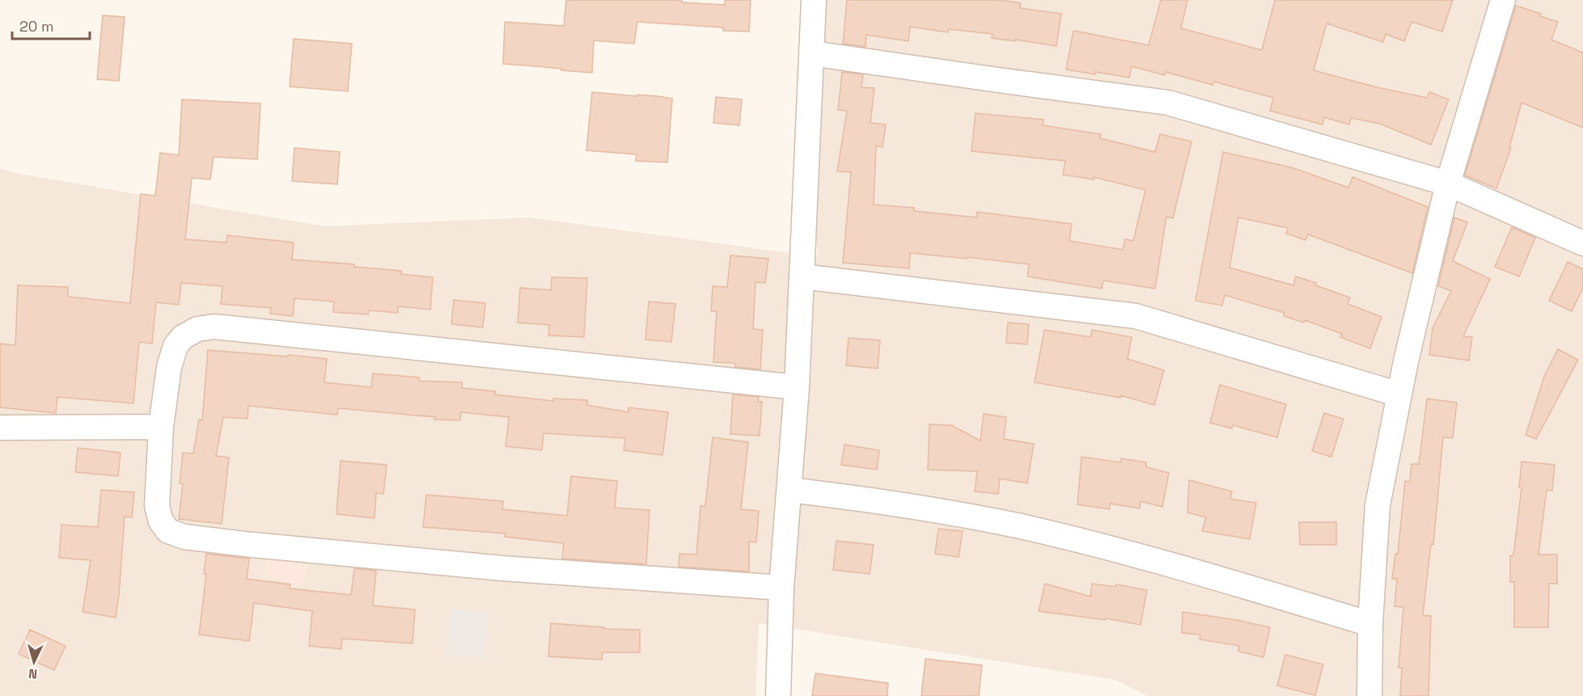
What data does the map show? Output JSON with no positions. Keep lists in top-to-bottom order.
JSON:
{
  "scale_bar": "20 m",
  "north": "bottom"
}
